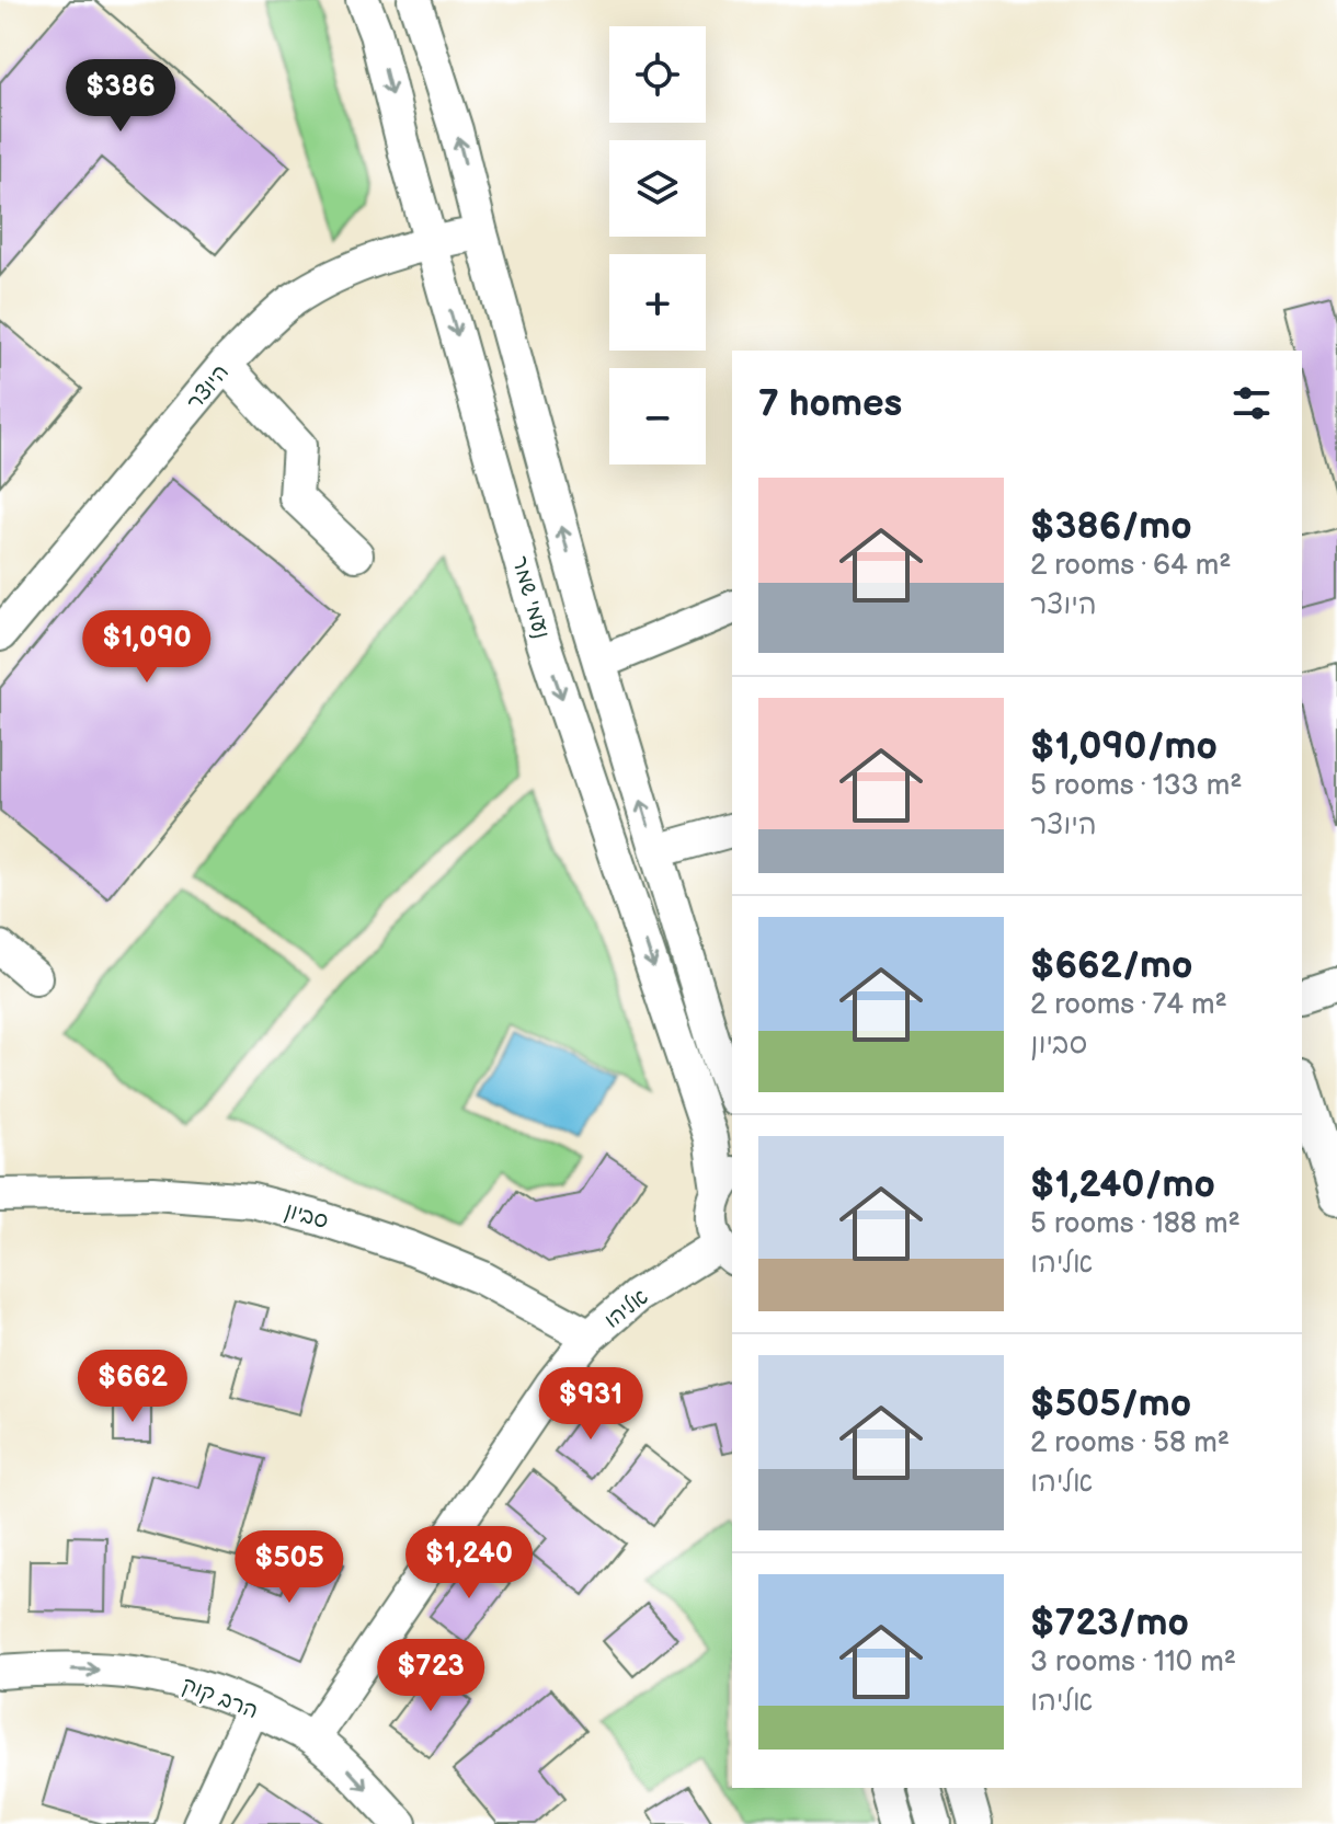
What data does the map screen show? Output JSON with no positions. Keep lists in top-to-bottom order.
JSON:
{
  "streets": {
    "street": [
      "היוצר",
      "נעמי שמר",
      "סביון",
      "אליהו",
      "הרב קוק"
    ]
  },
  "crossings": [
    ["היוצר", "נעמי שמר"],
    ["נעמי שמר", "אליהו"],
    ["סביון", "אליהו"],
    ["אליהו", "הרב קוק"]
  ],
  "one_way": ["הרב קוק"],
  "page": {
    "map_buttons": ["+", "−"],
    "price": [
      "$386",
      "$1,090",
      "$662",
      "$931",
      "$1,240",
      "$505",
      "$723"
    ],
    "heading": "7 homes",
    "list": [
      {
        "name": "$386/mo",
        "note": "2 rooms · 64 m² · היוצר"
      },
      {
        "name": "$1,090/mo",
        "note": "5 rooms · 133 m² · היוצר"
      },
      {
        "name": "$662/mo",
        "note": "2 rooms · 74 m² · סביון"
      },
      {
        "name": "$1,240/mo",
        "note": "5 rooms · 188 m² · אליהו"
      },
      {
        "name": "$505/mo",
        "note": "2 rooms · 58 m² · אליהו"
      },
      {
        "name": "$723/mo",
        "note": "3 rooms · 110 m² · אליהו"
      }
    ]
  }
}
